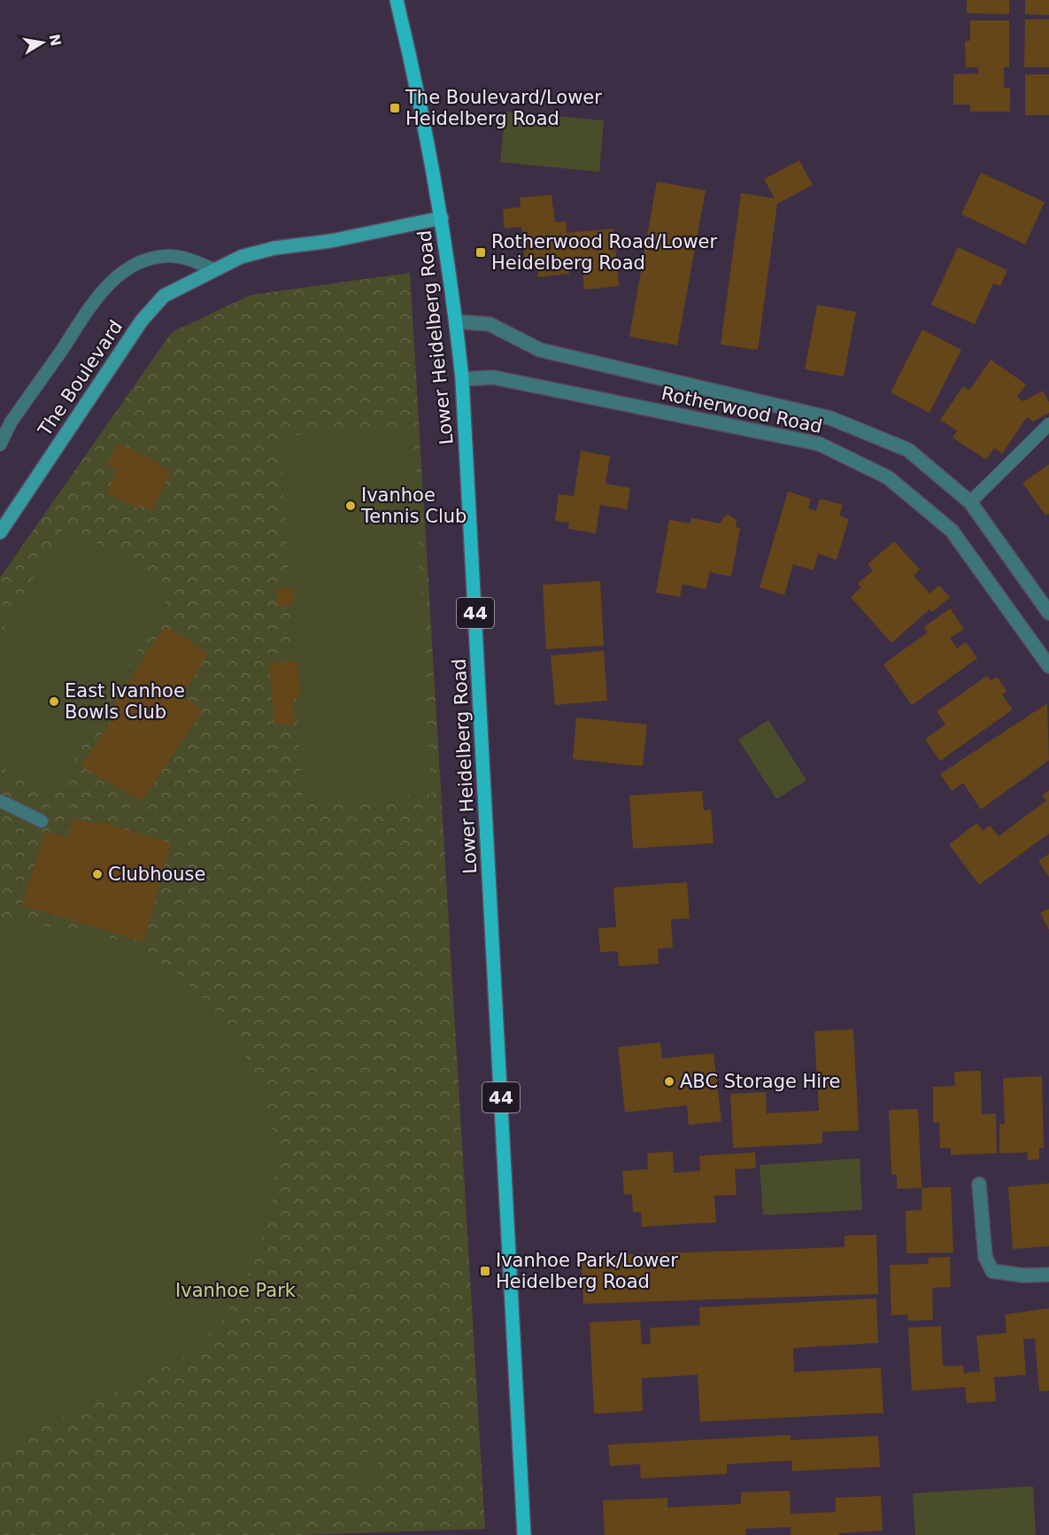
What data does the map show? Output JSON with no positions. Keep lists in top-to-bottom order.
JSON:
{
  "streets": {
    "main road": ["Lower Heidelberg Road", "44"],
    "street": ["The Boulevard", "Rotherwood Road"]
  },
  "crossings": [
    ["Lower Heidelberg Road", "The Boulevard"],
    ["Lower Heidelberg Road", "Rotherwood Road"]
  ],
  "parks": ["Ivanhoe Park"],
  "places": {
    "transit": ["The Boulevard/Lower Heidelberg Road", "Rotherwood Road/Lower Heidelberg Road", "Ivanhoe Park/Lower Heidelberg Road"],
    "other": [
      "Ivanhoe Tennis Club",
      "East Ivanhoe Bowls Club",
      "Clubhouse",
      "ABC Storage Hire"
    ]
  },
  "north": "right"
}
